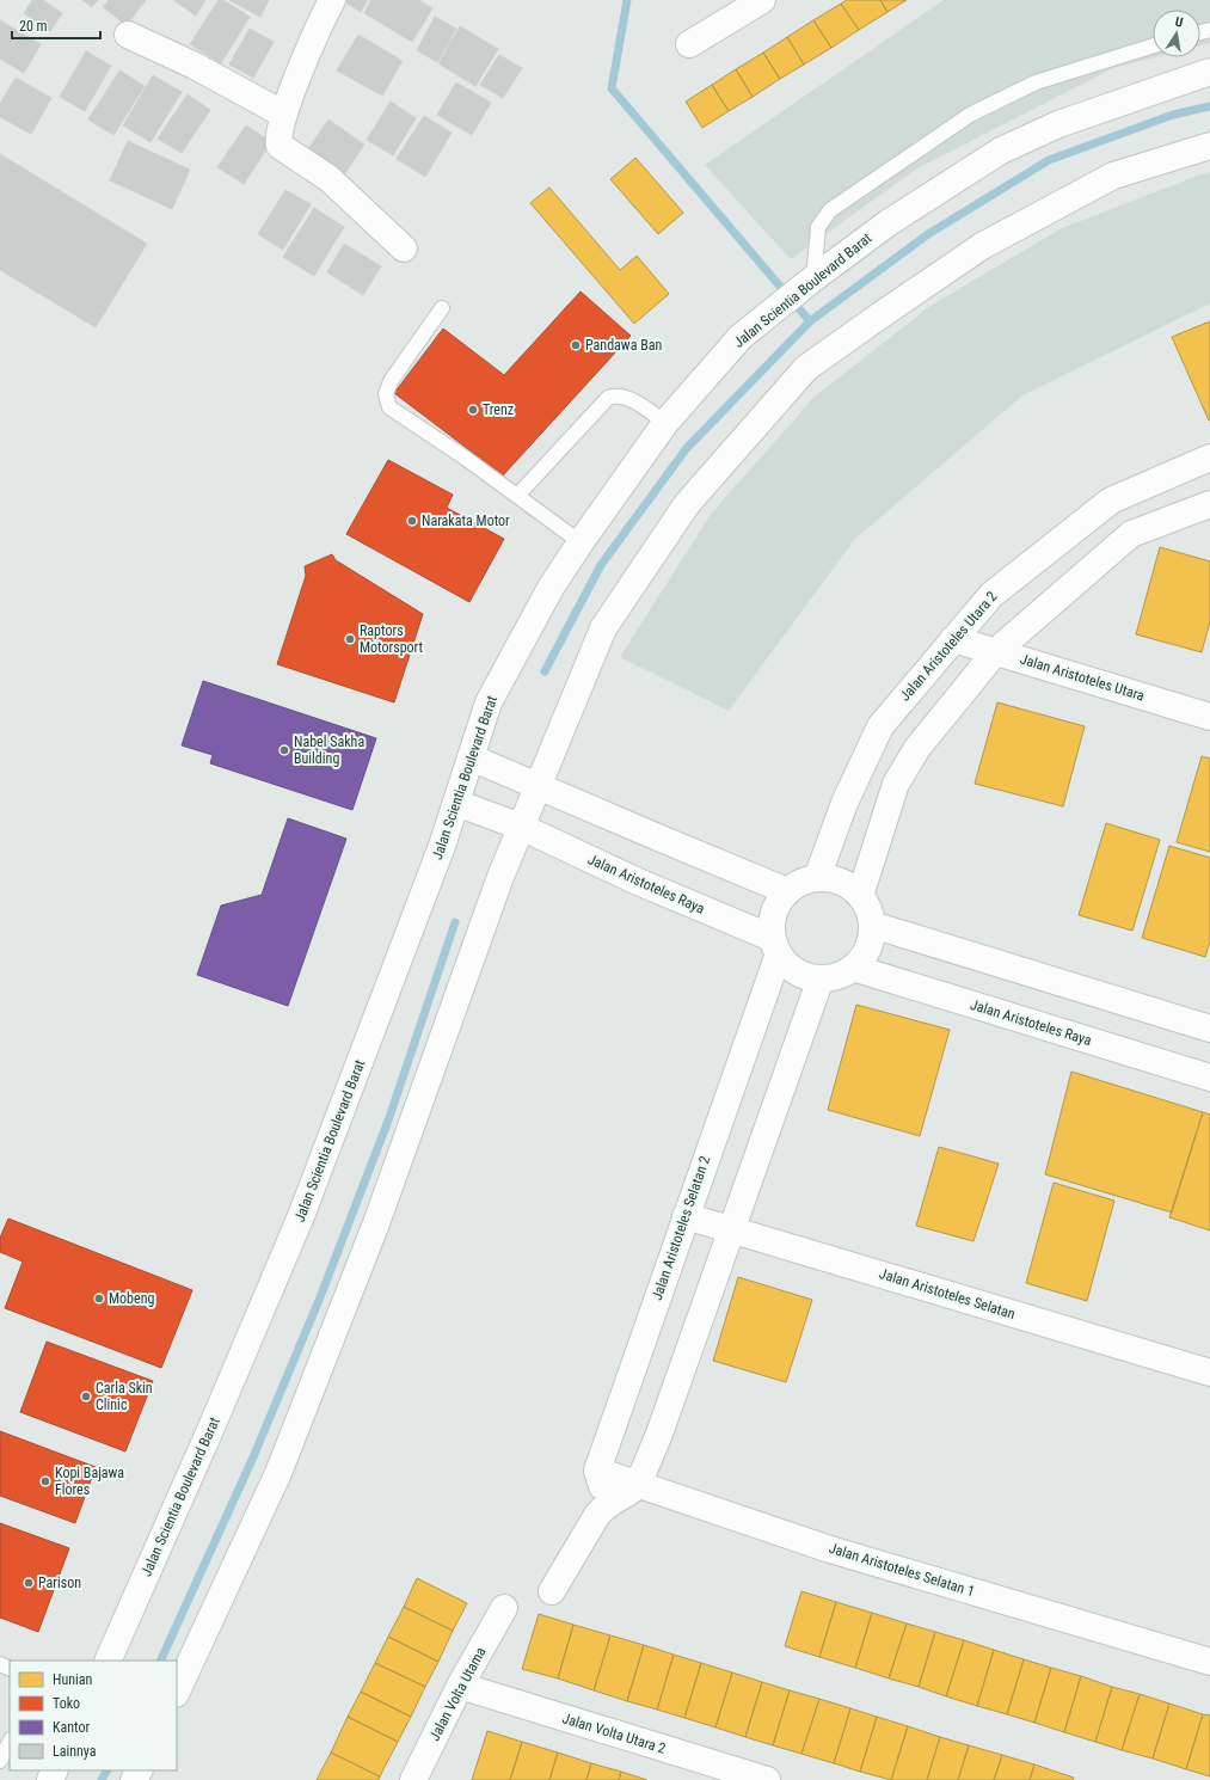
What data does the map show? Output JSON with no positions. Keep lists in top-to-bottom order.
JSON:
{
  "streets": {
    "street": [
      "Jalan Scientia Boulevard Barat",
      "Jalan Aristoteles Utara 2",
      "Jalan Aristoteles Utara",
      "Jalan Aristoteles Raya",
      "Jalan Aristoteles Selatan 2",
      "Jalan Aristoteles Selatan",
      "Jalan Aristoteles Selatan 1",
      "Jalan Volta Utama",
      "Jalan Volta Utara 2"
    ]
  },
  "crossings": [
    ["Jalan Scientia Boulevard Barat", "Jalan Aristoteles Raya"],
    ["Jalan Aristoteles Utara 2", "Jalan Aristoteles Utara"],
    ["Jalan Aristoteles Utara 2", "Jalan Aristoteles Raya"],
    ["Jalan Aristoteles Utara 2", "Jalan Aristoteles Selatan 2"],
    ["Jalan Aristoteles Raya", "Jalan Aristoteles Selatan 2"],
    ["Jalan Aristoteles Selatan 2", "Jalan Aristoteles Selatan"],
    ["Jalan Aristoteles Selatan 2", "Jalan Aristoteles Selatan 1"],
    ["Jalan Volta Utama", "Jalan Volta Utara 2"]
  ],
  "places": [
    "Pandawa Ban",
    "Trenz",
    "Narakata Motor",
    "Raptors Motorsport",
    "Nabel Sakha Building",
    "Mobeng",
    "Carla Skin Clinic",
    "Kopi Bajawa Flores",
    "Parison"
  ],
  "legend": [
    "Hunian",
    "Toko",
    "Kantor",
    "Lainnya"
  ],
  "scale_bar": "20 m",
  "north": "top"
}
